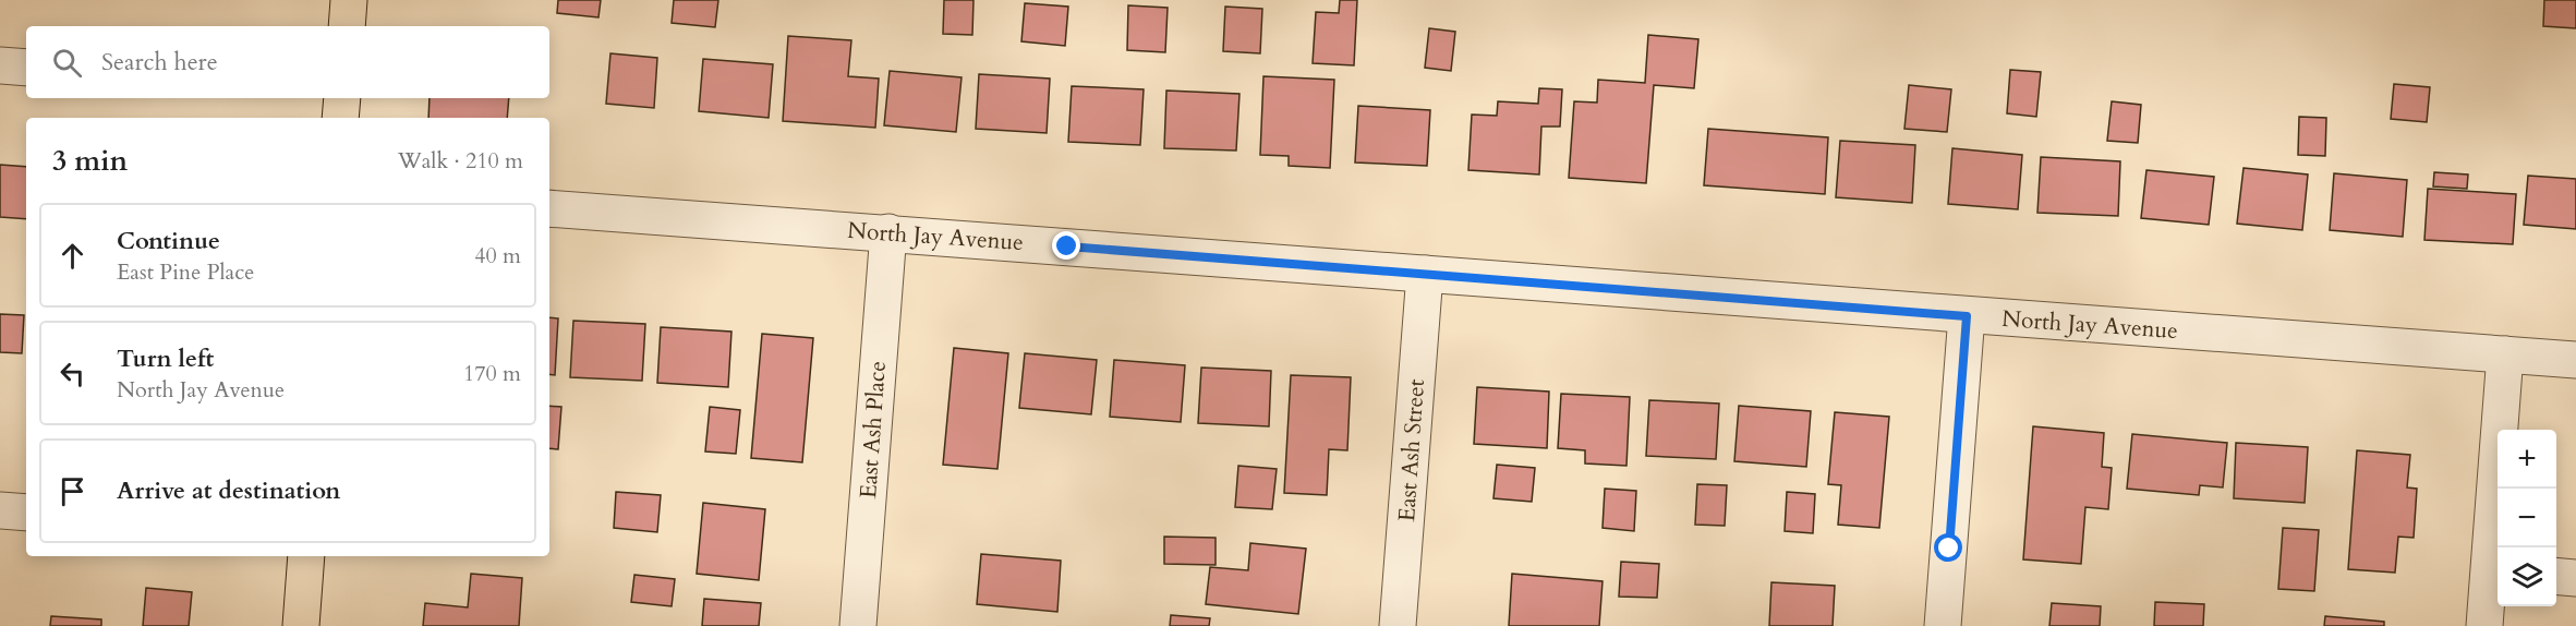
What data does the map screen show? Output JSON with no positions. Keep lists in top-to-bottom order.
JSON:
{
  "streets": {
    "street": ["North Jay Avenue", "East Ash Place", "East Ash Street"]
  },
  "crossings": [
    ["North Jay Avenue", "East Ash Place"],
    ["North Jay Avenue", "East Ash Street"]
  ],
  "page": {
    "search": "Search here",
    "heading": ["3 min", "Walk · 210 m"],
    "list": [
      ["Continue", "East Pine Place", "40 m"],
      ["Turn left", "North Jay Avenue", "170 m"],
      "Arrive at destination"
    ],
    "map_buttons": ["+", "−"]
  }
}
